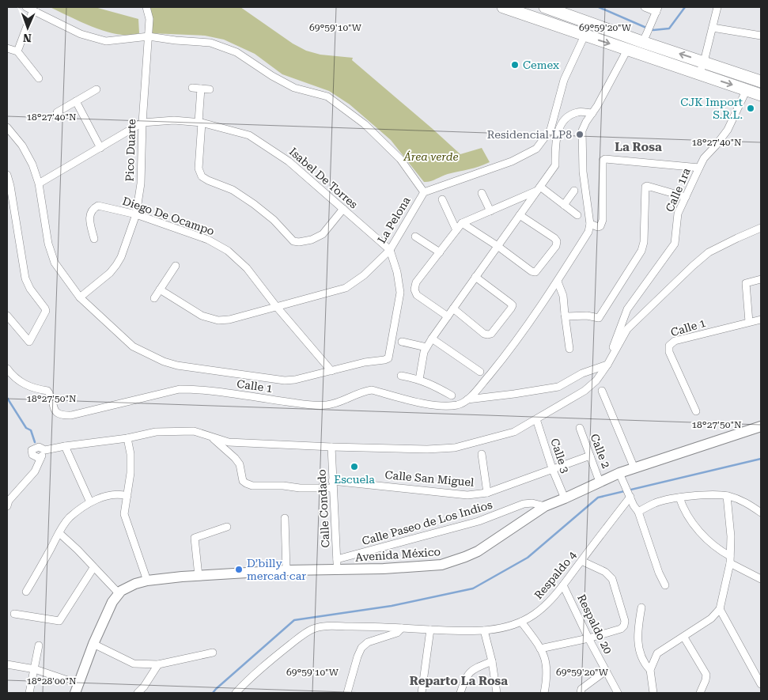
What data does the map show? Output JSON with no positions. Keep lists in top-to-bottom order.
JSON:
{
  "streets": {
    "street": [
      "Pico Duarte",
      "Isabel De Torres",
      "Calle 1ra",
      "Diego De Ocampo",
      "La Pelona",
      "Calle 1",
      "Calle 2",
      "Calle 3",
      "Calle San Miguel",
      "Calle Condado",
      "Calle Paseo de Los Indios",
      "Avenida México",
      "Respaldo 4",
      "Respaldo 20"
    ]
  },
  "crossings": [
    ["Pico Duarte", "Isabel De Torres"],
    ["Pico Duarte", "Diego De Ocampo"],
    ["Isabel De Torres", "La Pelona"],
    ["Diego De Ocampo", "La Pelona"],
    ["Calle 2", "Calle San Miguel"],
    ["Calle 2", "Avenida México"],
    ["Calle 3", "Calle San Miguel"],
    ["Calle 3", "Avenida México"],
    ["Calle San Miguel", "Calle Condado"],
    ["Calle Condado", "Calle Paseo de Los Indios"],
    ["Calle Condado", "Avenida México"],
    ["Calle Paseo de Los Indios", "Avenida México"],
    ["Respaldo 4", "Respaldo 20"]
  ],
  "districts": ["La Rosa", "Reparto La Rosa"],
  "parks": ["Área verde"],
  "places": [
    "Cemex",
    "CJK Import S.R.L.",
    "Residencial LP8",
    "Escuela",
    "D’billy mercad car"
  ],
  "north": "bottom",
  "coordinates": [
    "69°59'10\"W",
    "69°59'20\"W",
    "18°27'40\"N",
    "18°27'50\"N",
    "18°28'00\"N"
  ]
}
